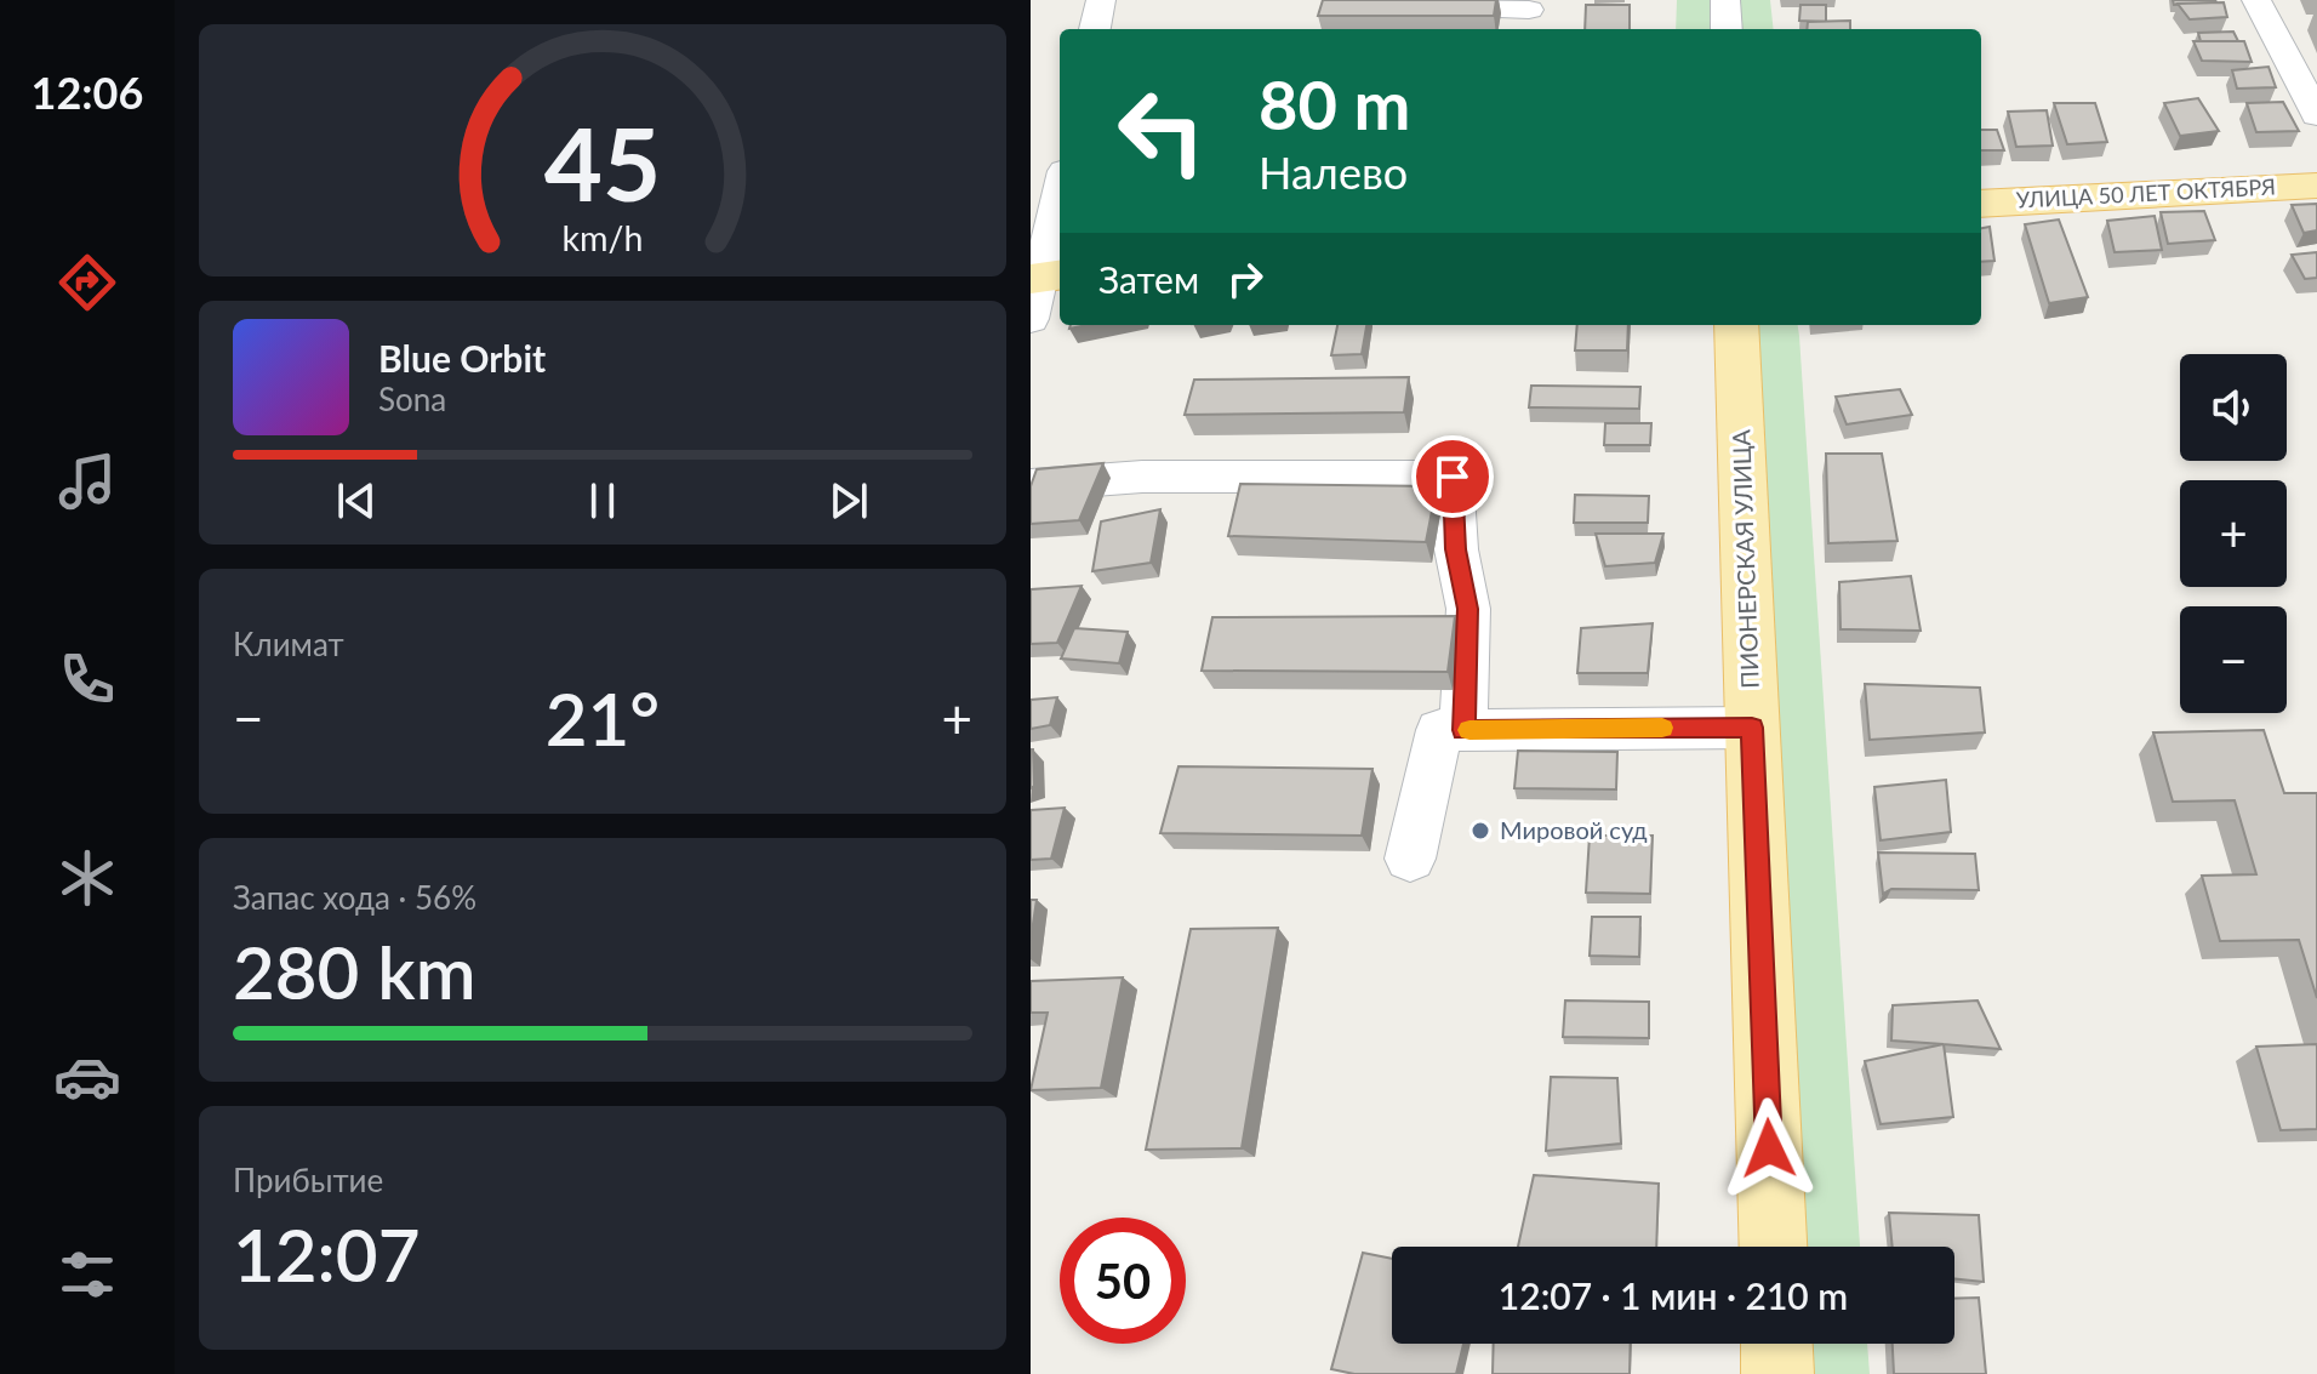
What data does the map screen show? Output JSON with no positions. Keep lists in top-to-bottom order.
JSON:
{
  "streets": {
    "main road": ["УЛИЦА 50 ЛЕТ ОКТЯБРЯ", "ПИОНЕРСКАЯ УЛИЦА"]
  },
  "places": ["Мировой суд"],
  "page": {
    "tabs": "12:06",
    "turn": ["80 m", "Налево"],
    "then": "Затем",
    "song": ["Blue Orbit", "Sona"],
    "map_buttons": ["+", "−"],
    "tile": [
      "Климат",
      ["Запас хода · 56%", "280 km"],
      ["Прибытие", "12:07"]
    ],
    "heat": ["−", "21°", "+"],
    "limit": "50",
    "trip": "12:07 · 1 мин · 210 m",
    "gauge": ["45", "km/h"]
  }
}
